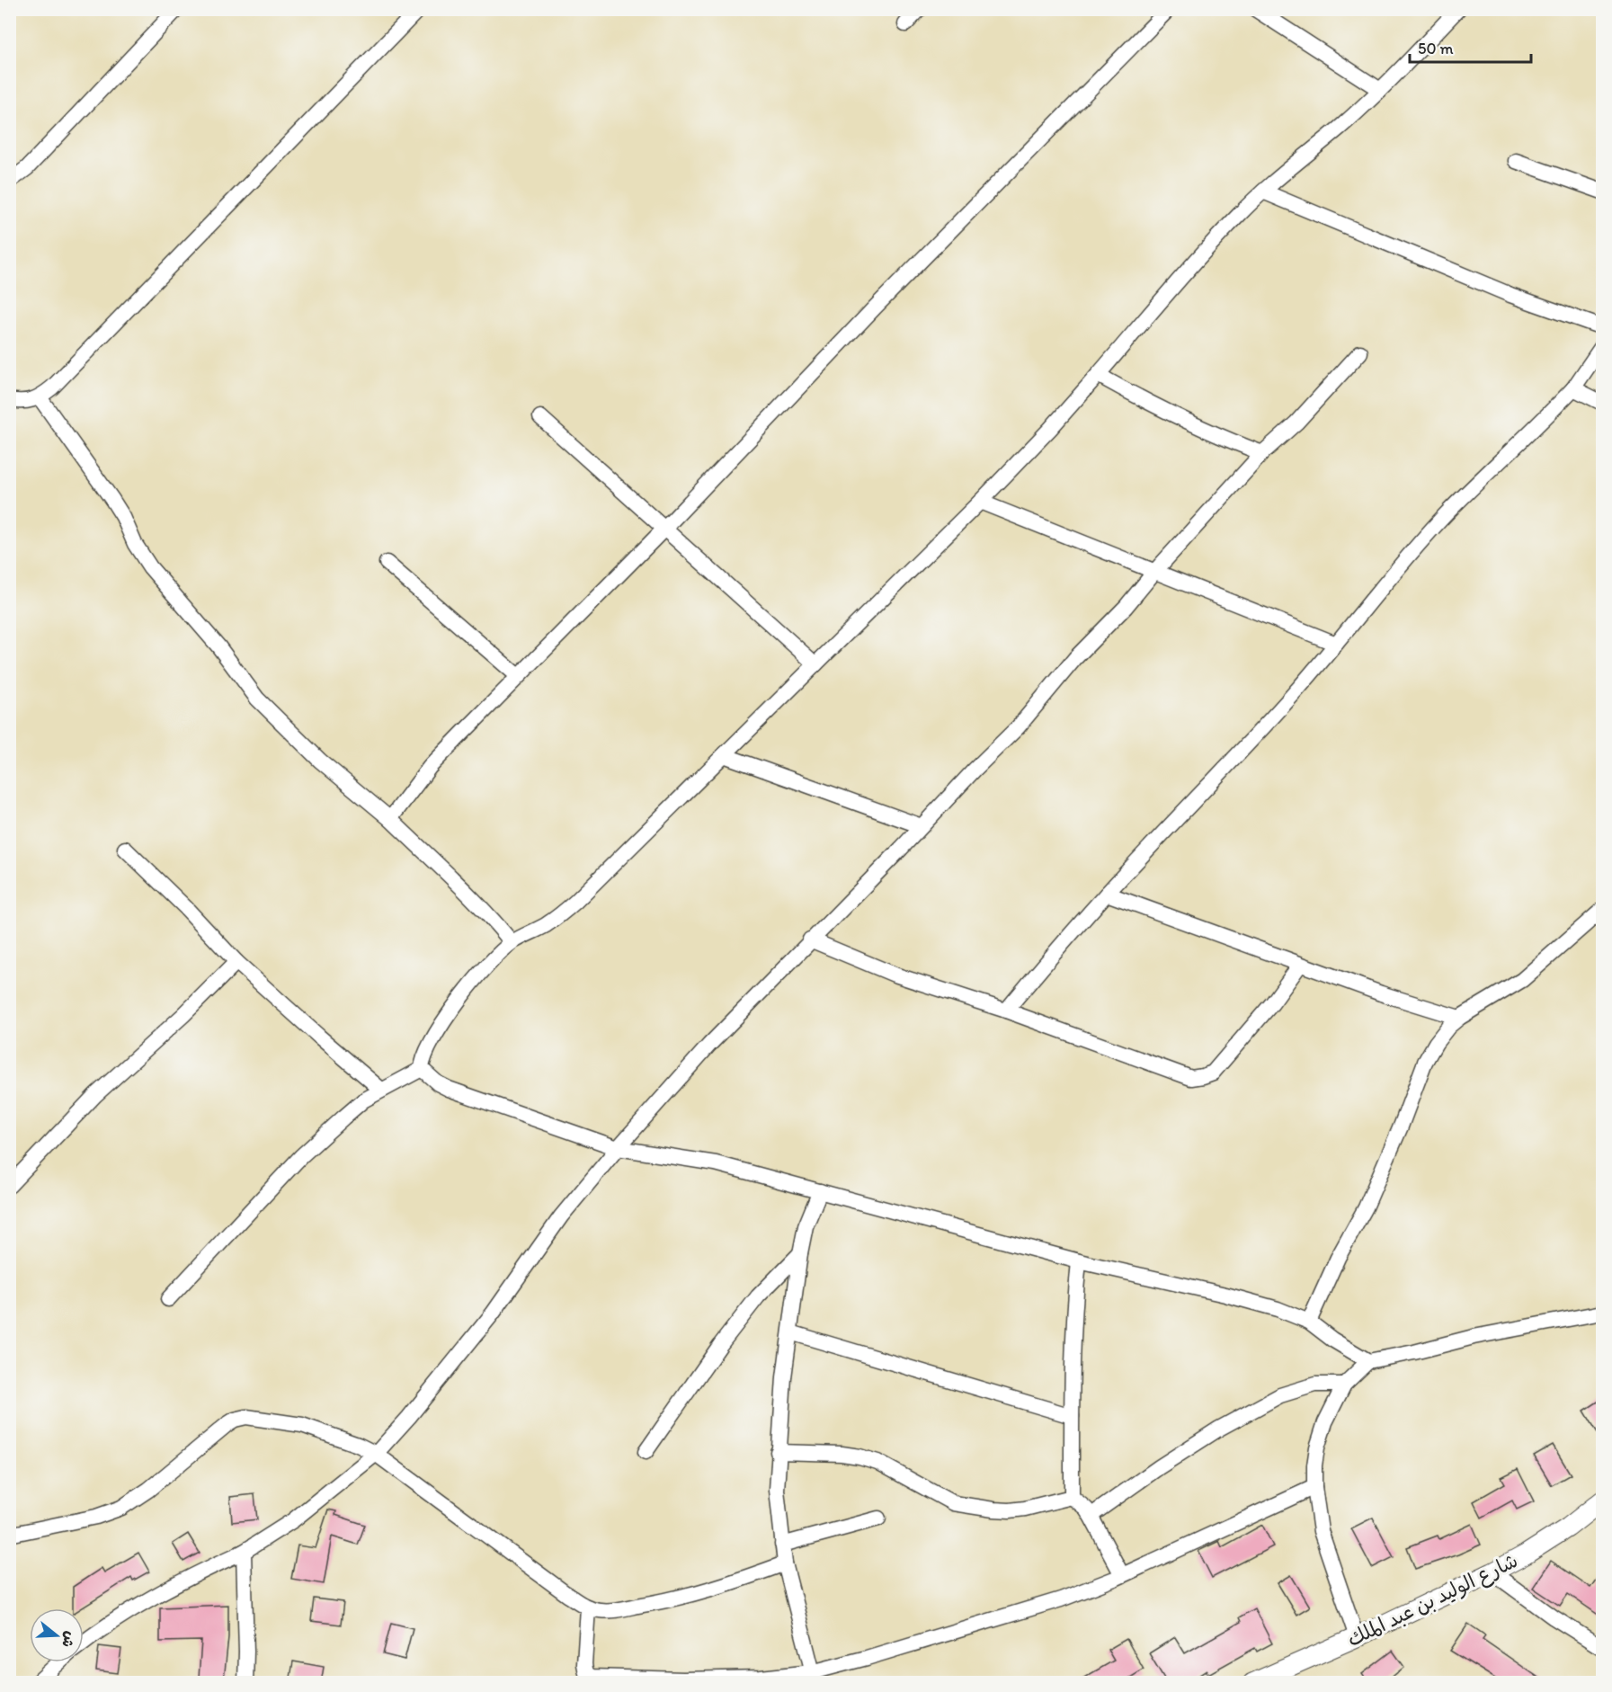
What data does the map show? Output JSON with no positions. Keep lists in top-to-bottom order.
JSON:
{
  "streets": {
    "street": ["شارع الوليد بن عبد الملك"]
  },
  "scale_bar": "50 m",
  "north": "right"
}
